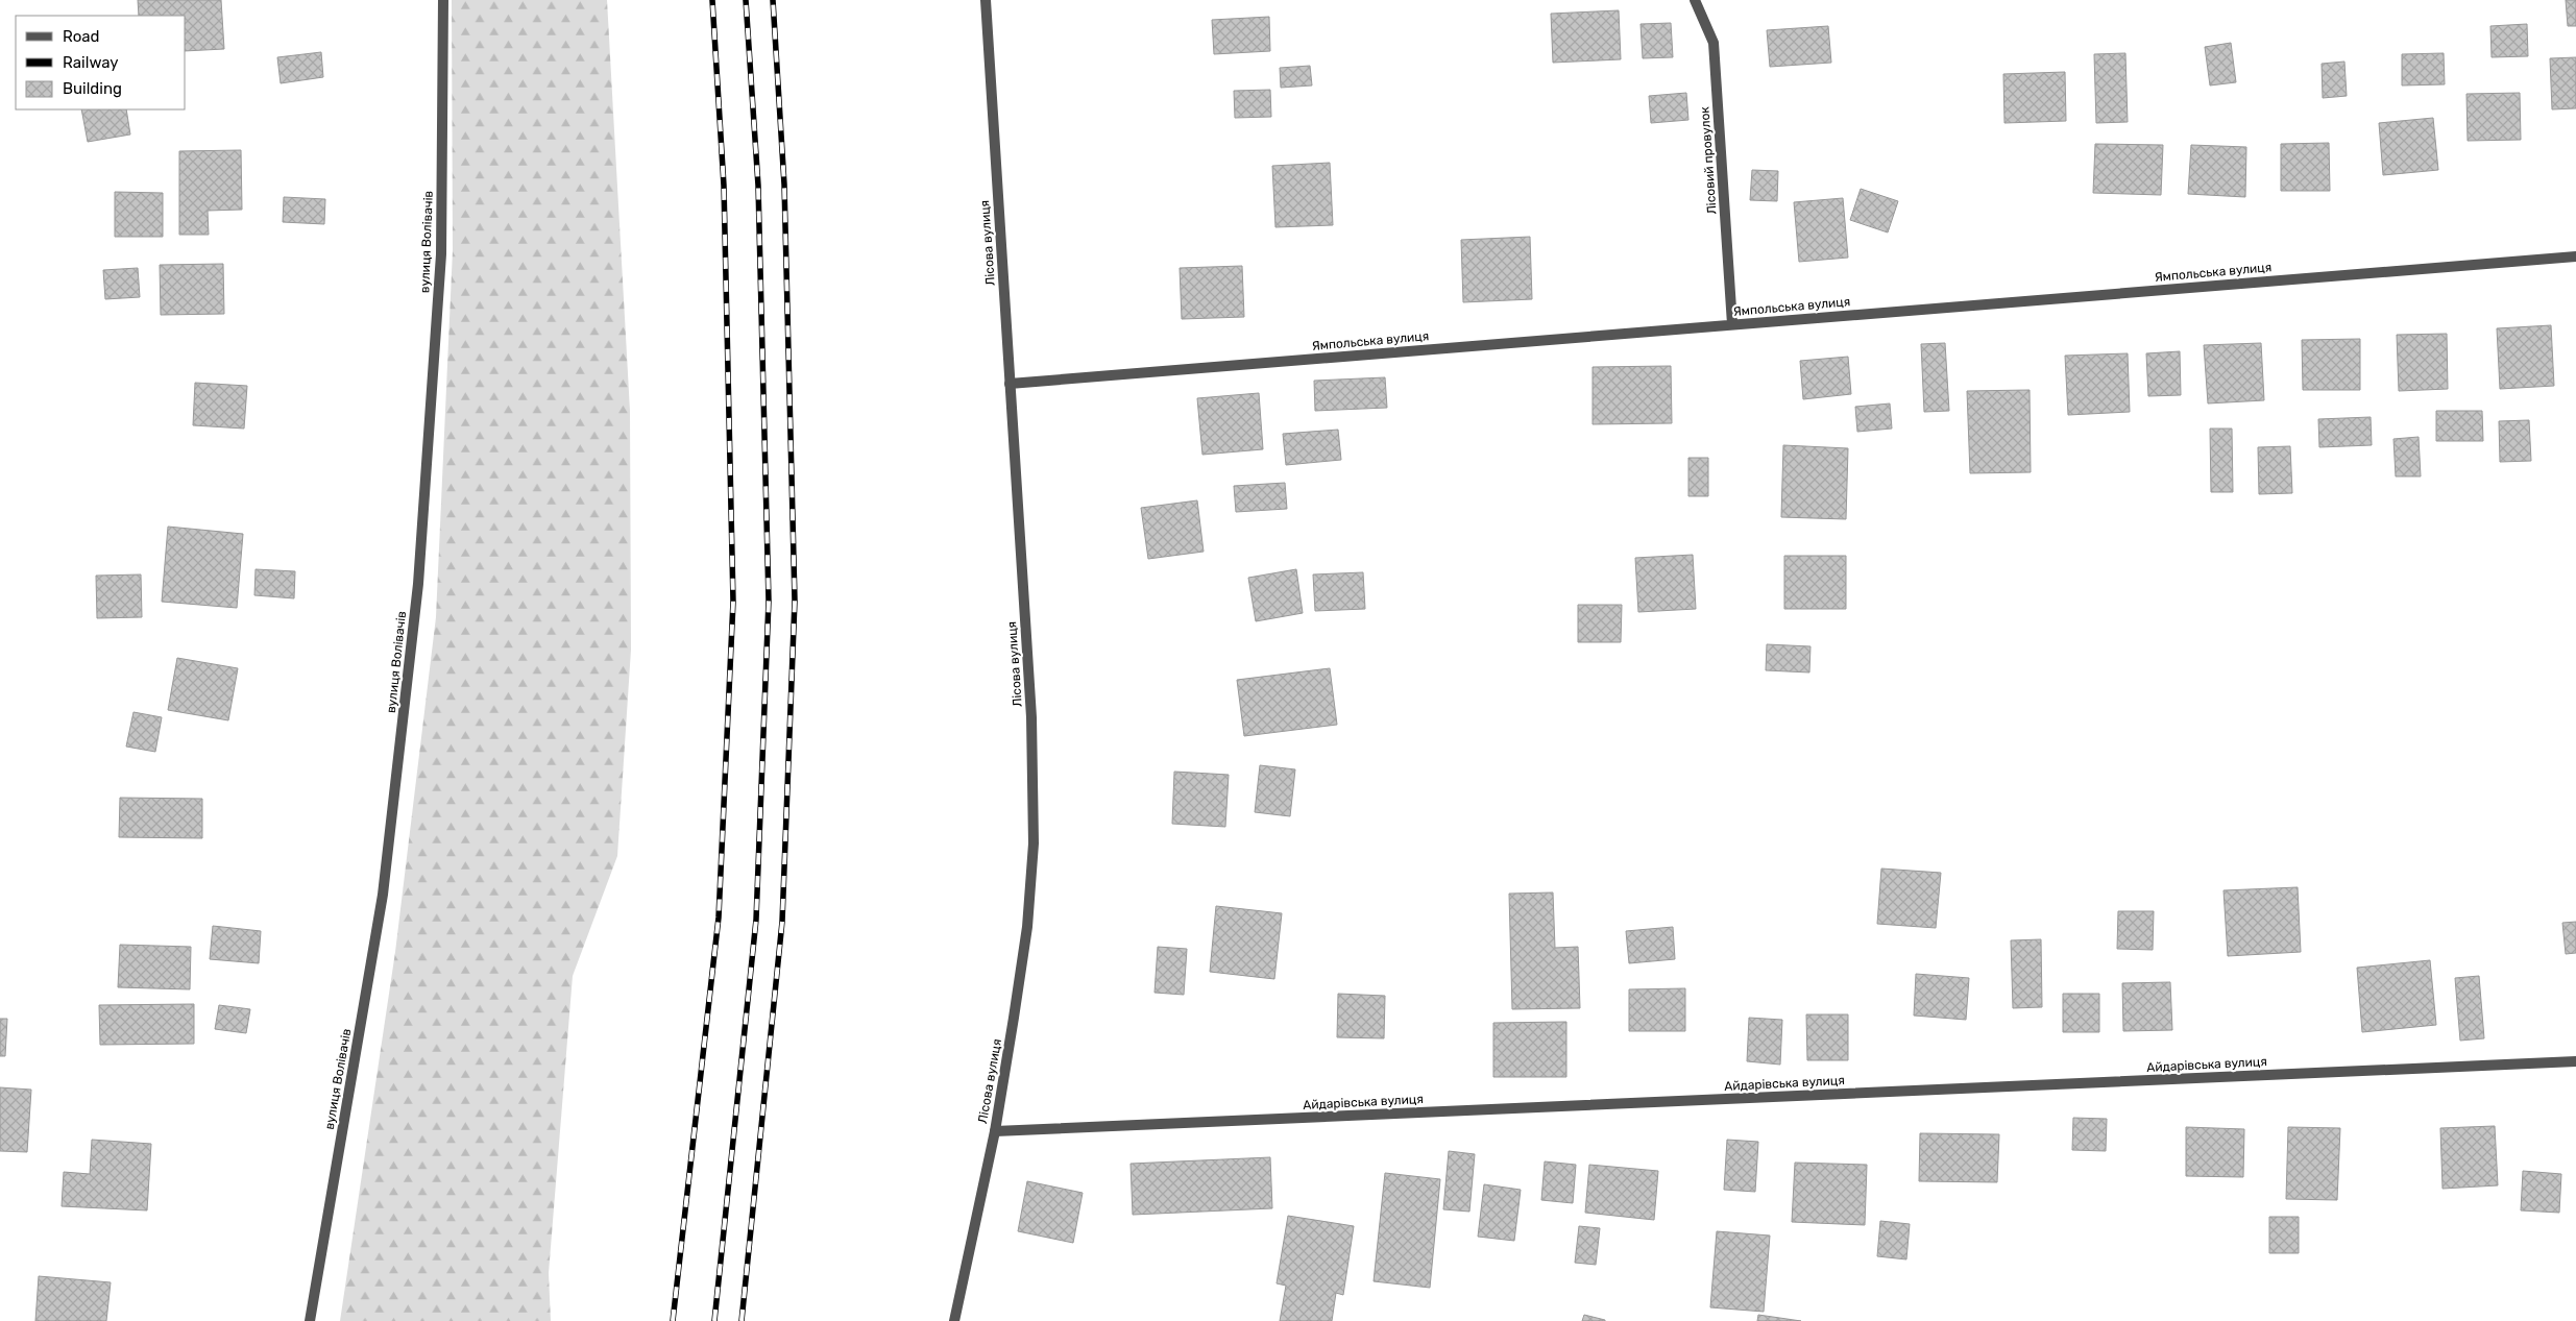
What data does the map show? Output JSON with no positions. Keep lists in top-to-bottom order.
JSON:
{
  "streets": {
    "street": [
      "Лісовий провулок",
      "вулиця Волівачів",
      "Лісова вулиця",
      "Ямпольська вулиця",
      "Айдарівська вулиця"
    ]
  },
  "crossings": [
    ["Лісовий провулок", "Ямпольська вулиця"],
    ["Лісова вулиця", "Ямпольська вулиця"],
    ["Лісова вулиця", "Айдарівська вулиця"]
  ],
  "legend": ["Road", "Railway", "Building"]
}
